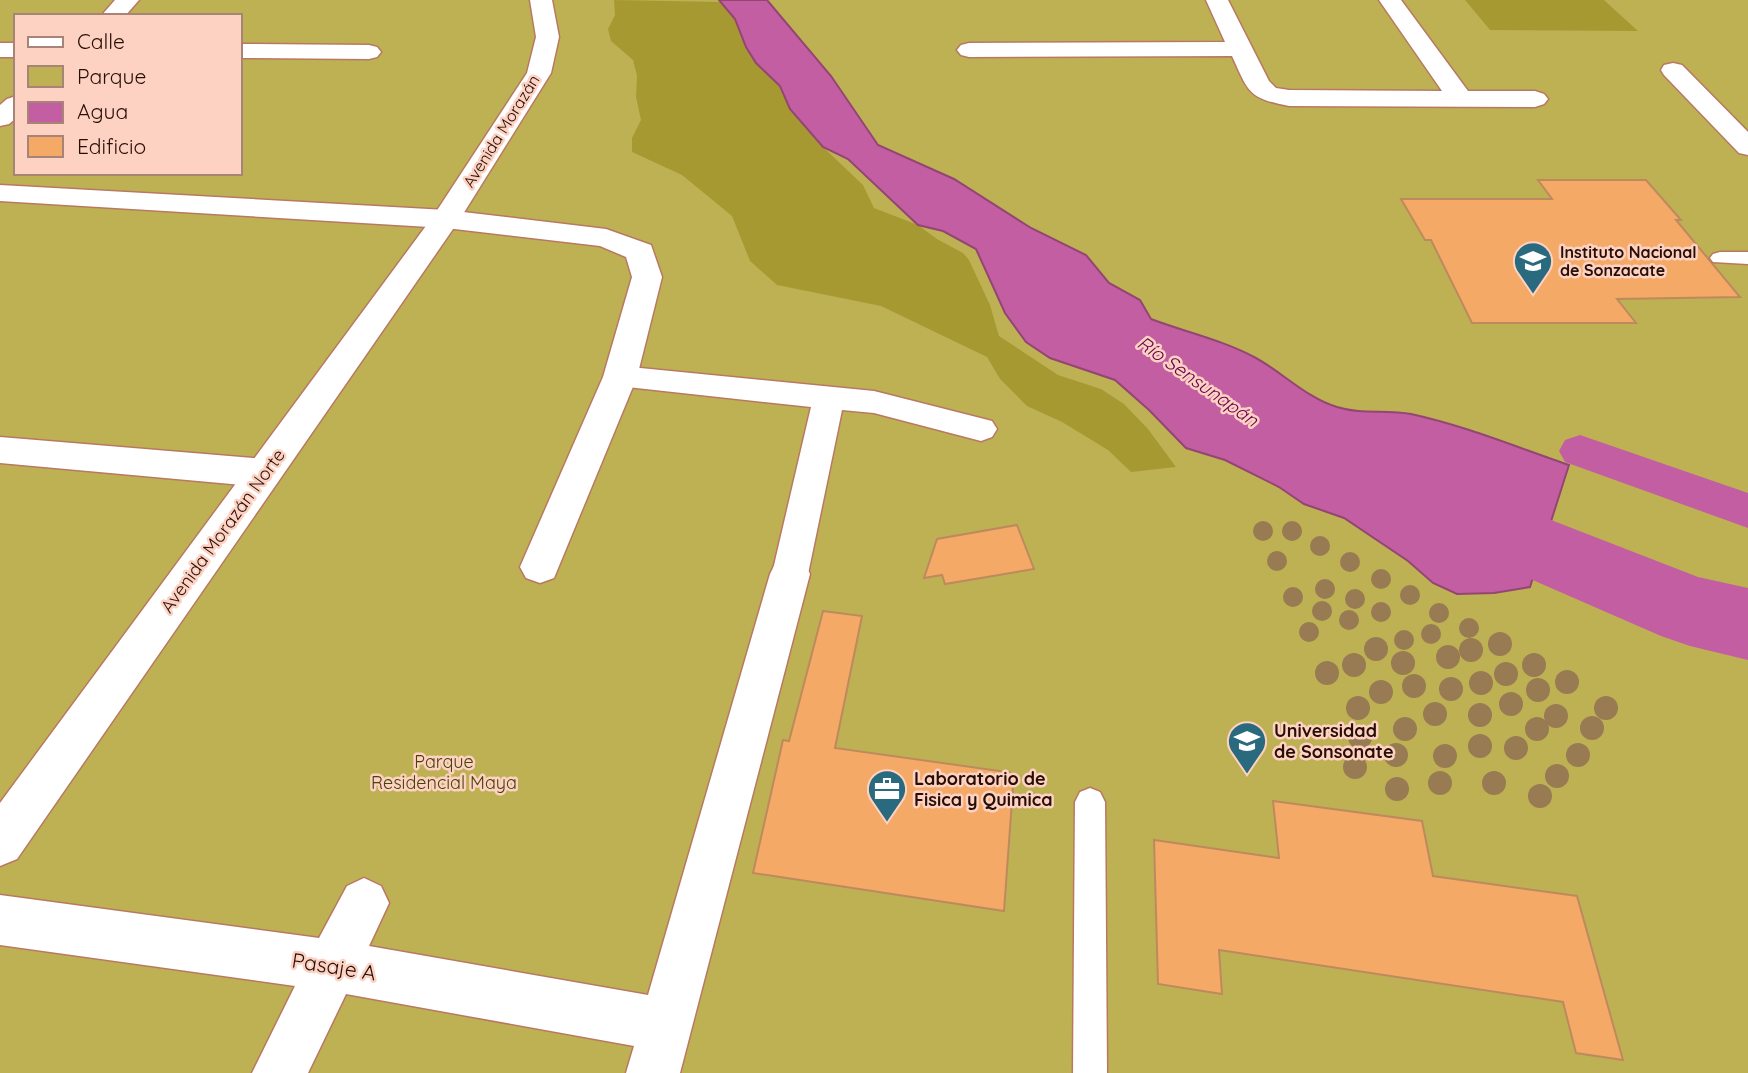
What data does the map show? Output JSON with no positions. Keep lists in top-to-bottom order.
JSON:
{
  "streets": {
    "street": ["Avenida Morazán", "Avenida Morazán Norte", "Pasaje A"]
  },
  "crossings": [
    ["Avenida Morazán", "Avenida Morazán Norte"]
  ],
  "water": ["Río Sensunapán"],
  "parks": ["Parque Residencial Maya"],
  "places": {
    "school or university": ["Instituto Nacional de Sonzacate", "Universidad de Sonsonate"],
    "office": ["Laboratorio de Fisica y Quimica"]
  },
  "legend": [
    "Calle",
    "Parque",
    "Agua",
    "Edificio"
  ]
}
